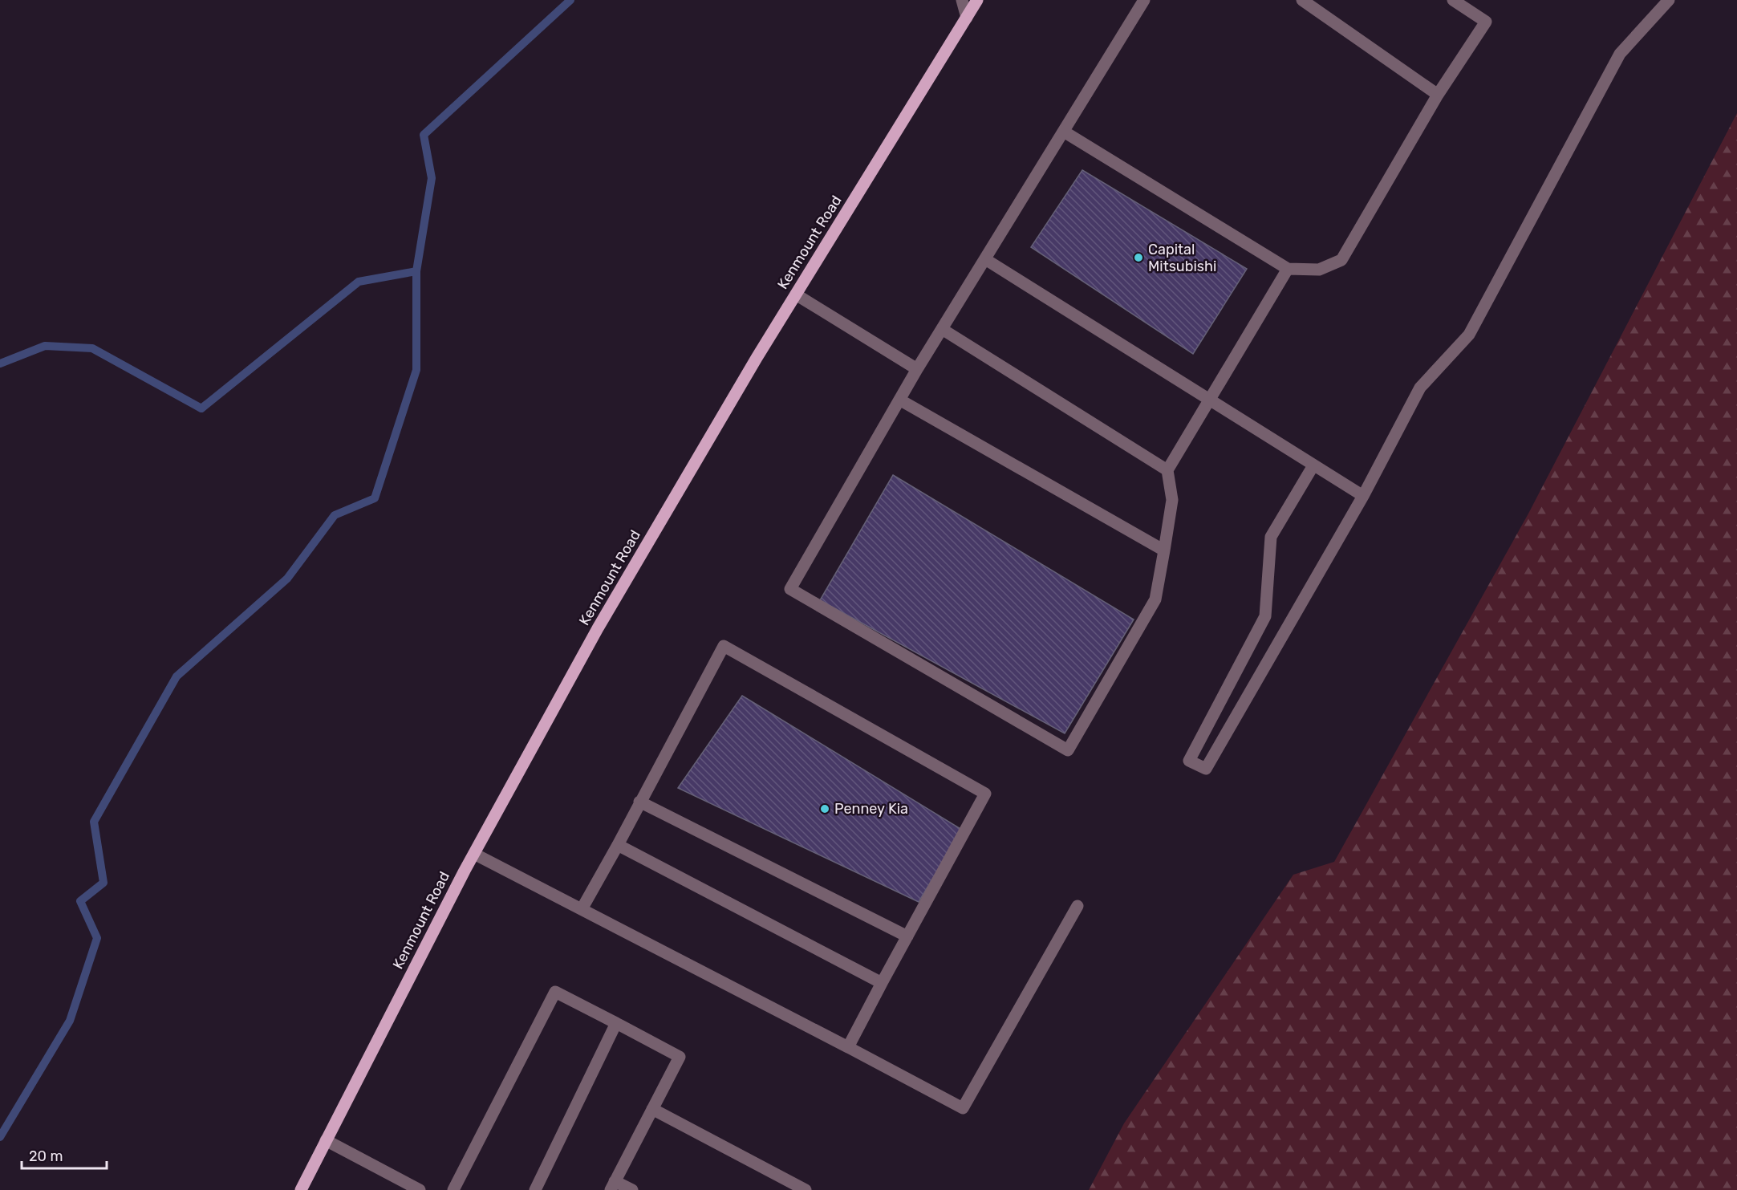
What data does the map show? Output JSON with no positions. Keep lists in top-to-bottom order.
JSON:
{
  "streets": {
    "main road": ["Kenmount Road"]
  },
  "places": ["Capital Mitsubishi", "Penney Kia"],
  "scale_bar": "20 m"
}
